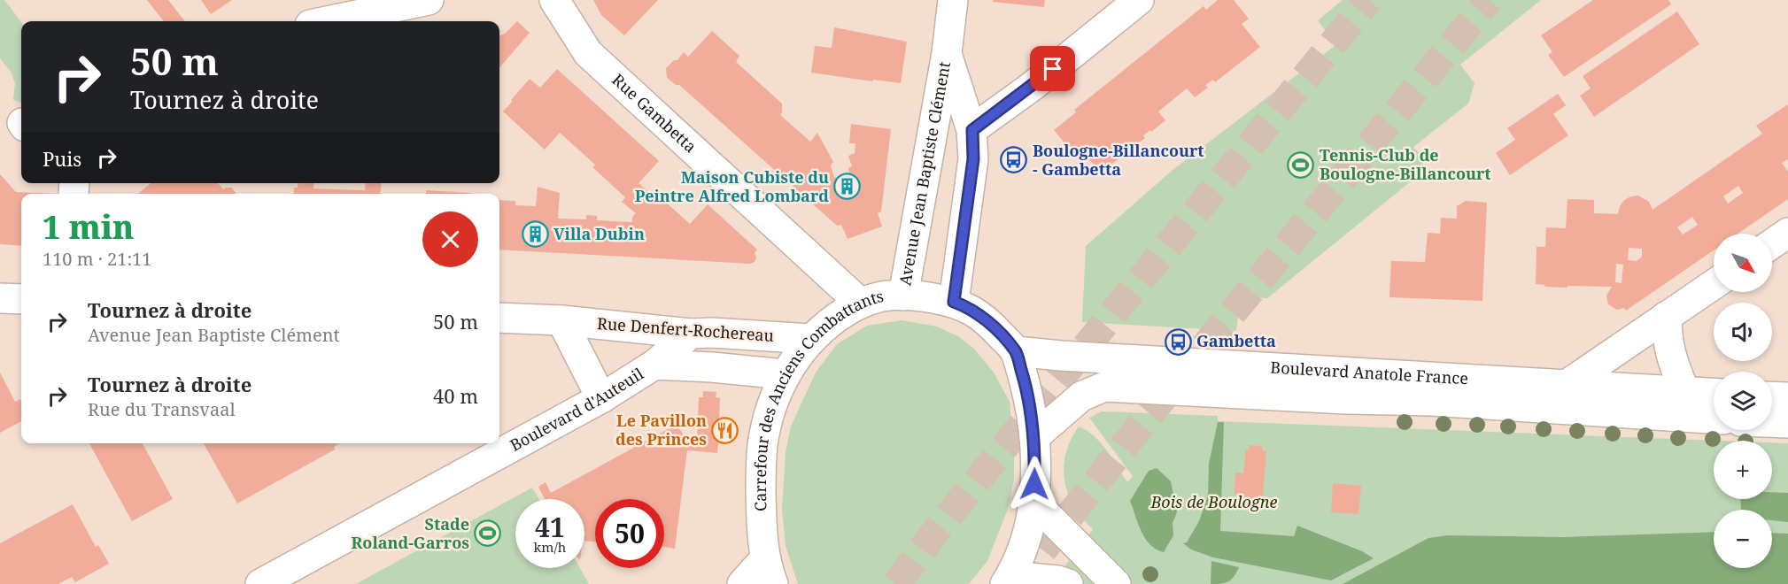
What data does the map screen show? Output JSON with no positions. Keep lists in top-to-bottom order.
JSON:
{
  "streets": {
    "main road": [
      "Rue Gambetta",
      "Avenue Jean Baptiste Clément",
      "Rue Denfert-Rochereau",
      "Boulevard Anatole France",
      "Carrefour des Anciens Combattants",
      "Boulevard d'Auteuil"
    ]
  },
  "crossings": [
    ["Rue Gambetta", "Carrefour des Anciens Combattants"],
    ["Avenue Jean Baptiste Clément", "Carrefour des Anciens Combattants"],
    ["Rue Denfert-Rochereau", "Carrefour des Anciens Combattants"],
    ["Rue Denfert-Rochereau", "Boulevard d'Auteuil"],
    ["Boulevard Anatole France", "Carrefour des Anciens Combattants"]
  ],
  "parks": ["Bois de Boulogne"],
  "places": {
    "bus stop": ["Boulogne-Billancourt - Gambetta", "Gambetta"],
    "sports": ["Tennis-Club de Boulogne-Billancourt", "Stade Roland-Garros"],
    "building": ["Maison Cubiste du Peintre Alfred Lombard", "Villa Dubin"],
    "restaurant": ["Le Pavillon des Princes"]
  },
  "north": "bottom right",
  "page": {
    "turn": ["50 m", "Tournez à droite"],
    "then": "Puis",
    "heading": ["1 min", "110 m · 21:11"],
    "map_buttons": ["+", "−"],
    "list": [
      {
        "name": "Tournez à droite",
        "note": "Avenue Jean Baptiste Clément",
        "value": "50 m"
      },
      {
        "name": "Tournez à droite",
        "note": "Rue du Transvaal",
        "value": "40 m"
      }
    ],
    "speed": "41 km/h",
    "limit": "50"
  }
}
